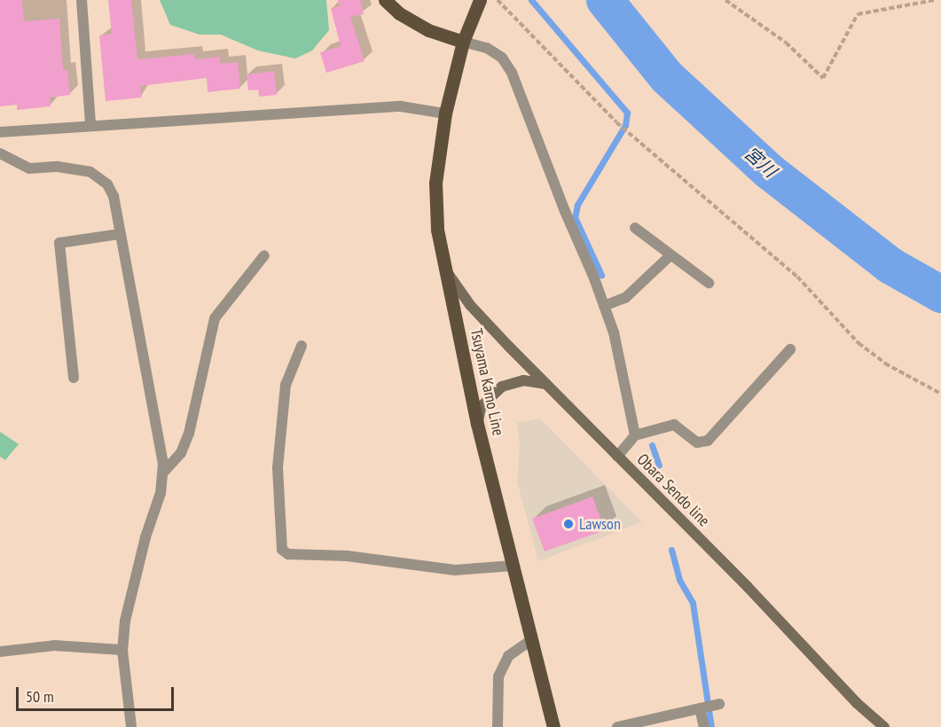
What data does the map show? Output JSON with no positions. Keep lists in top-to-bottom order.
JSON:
{
  "streets": {
    "main road": ["Tsuyama Kamo Line", "Obara Sendo line"]
  },
  "crossings": [
    ["Tsuyama Kamo Line", "Obara Sendo line"]
  ],
  "water": ["宮川"],
  "places": ["Lawson"],
  "scale_bar": "50 m"
}
